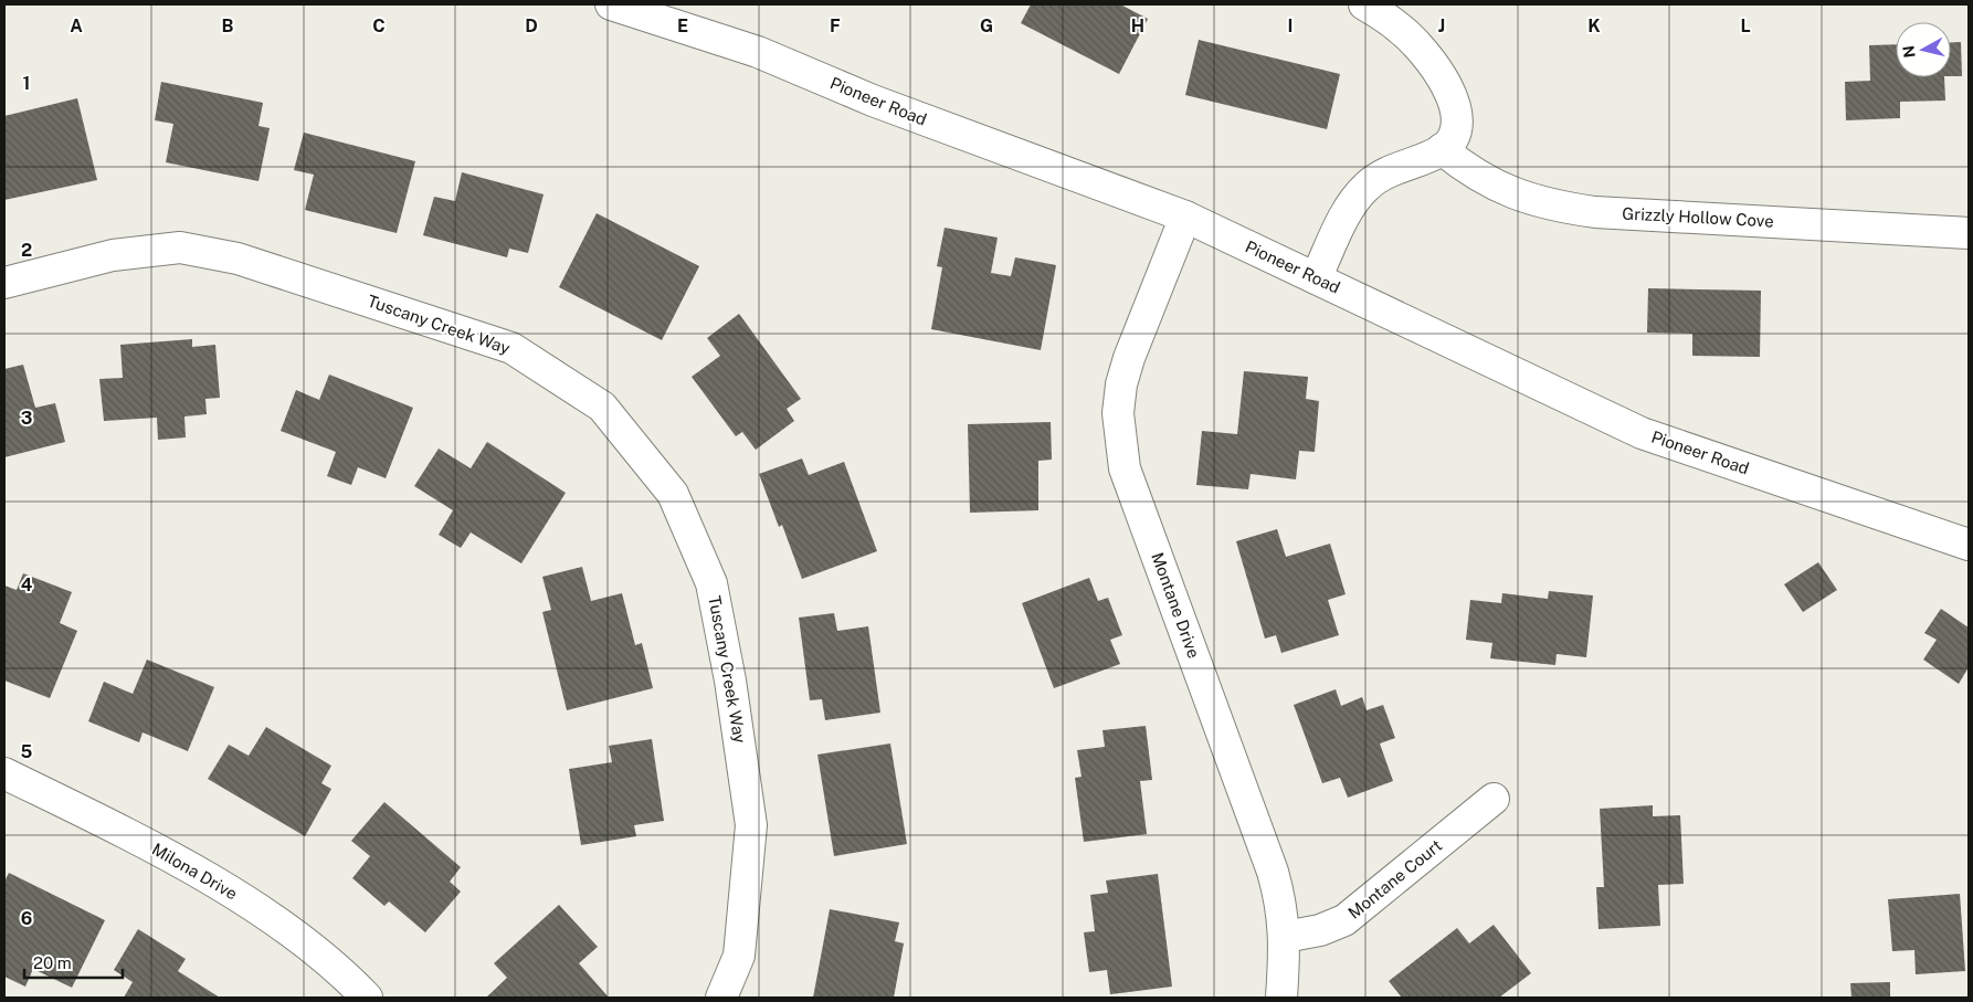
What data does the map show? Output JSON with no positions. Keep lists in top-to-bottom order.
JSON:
{
  "streets": {
    "street": [
      "Pioneer Road",
      "Grizzly Hollow Cove",
      "Tuscany Creek Way",
      "Montane Drive",
      "Milona Drive",
      "Montane Court"
    ]
  },
  "crossings": [
    ["Pioneer Road", "Montane Drive"],
    ["Montane Drive", "Montane Court"]
  ],
  "scale_bar": "20 m",
  "north": "left",
  "grid": {
    "columns": [
      "A",
      "B",
      "C",
      "D",
      "E",
      "F",
      "G",
      "H",
      "I",
      "J",
      "K",
      "L"
    ],
    "rows": [
      "1",
      "2",
      "3",
      "4",
      "5",
      "6"
    ]
  }
}
